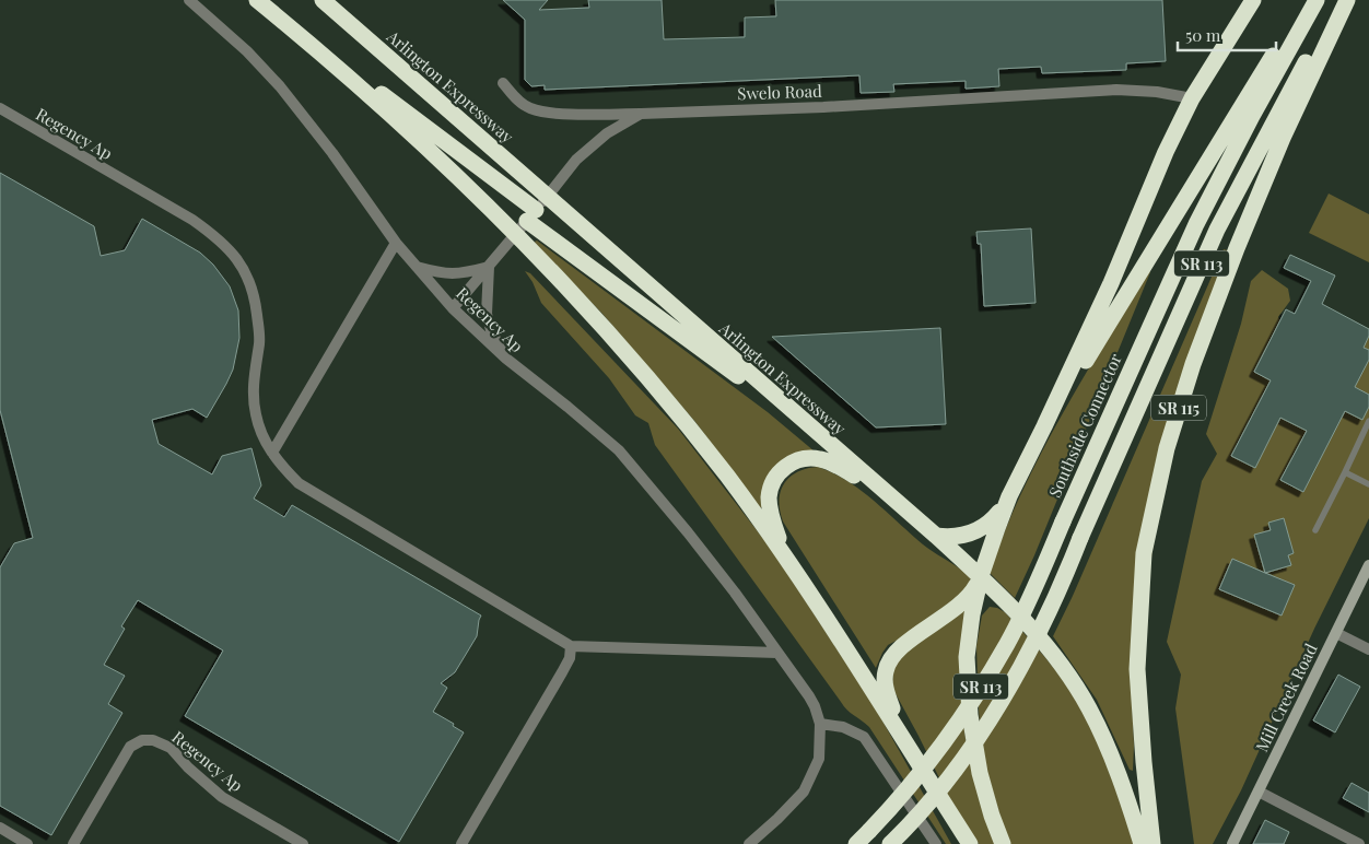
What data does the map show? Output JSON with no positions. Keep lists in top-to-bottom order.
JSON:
{
  "streets": {
    "highway": [
      "Arlington Expressway",
      "SR 113",
      "SR 115",
      "Southside Connector"
    ],
    "street": ["Swelo Road", "Regency Ap", "Mill Creek Road"]
  },
  "crossings": [
    ["Arlington Expressway", "Swelo Road"],
    ["Swelo Road", "Regency Ap"],
    ["SR 113", "SR 115"]
  ],
  "scale_bar": "50 m"
}
